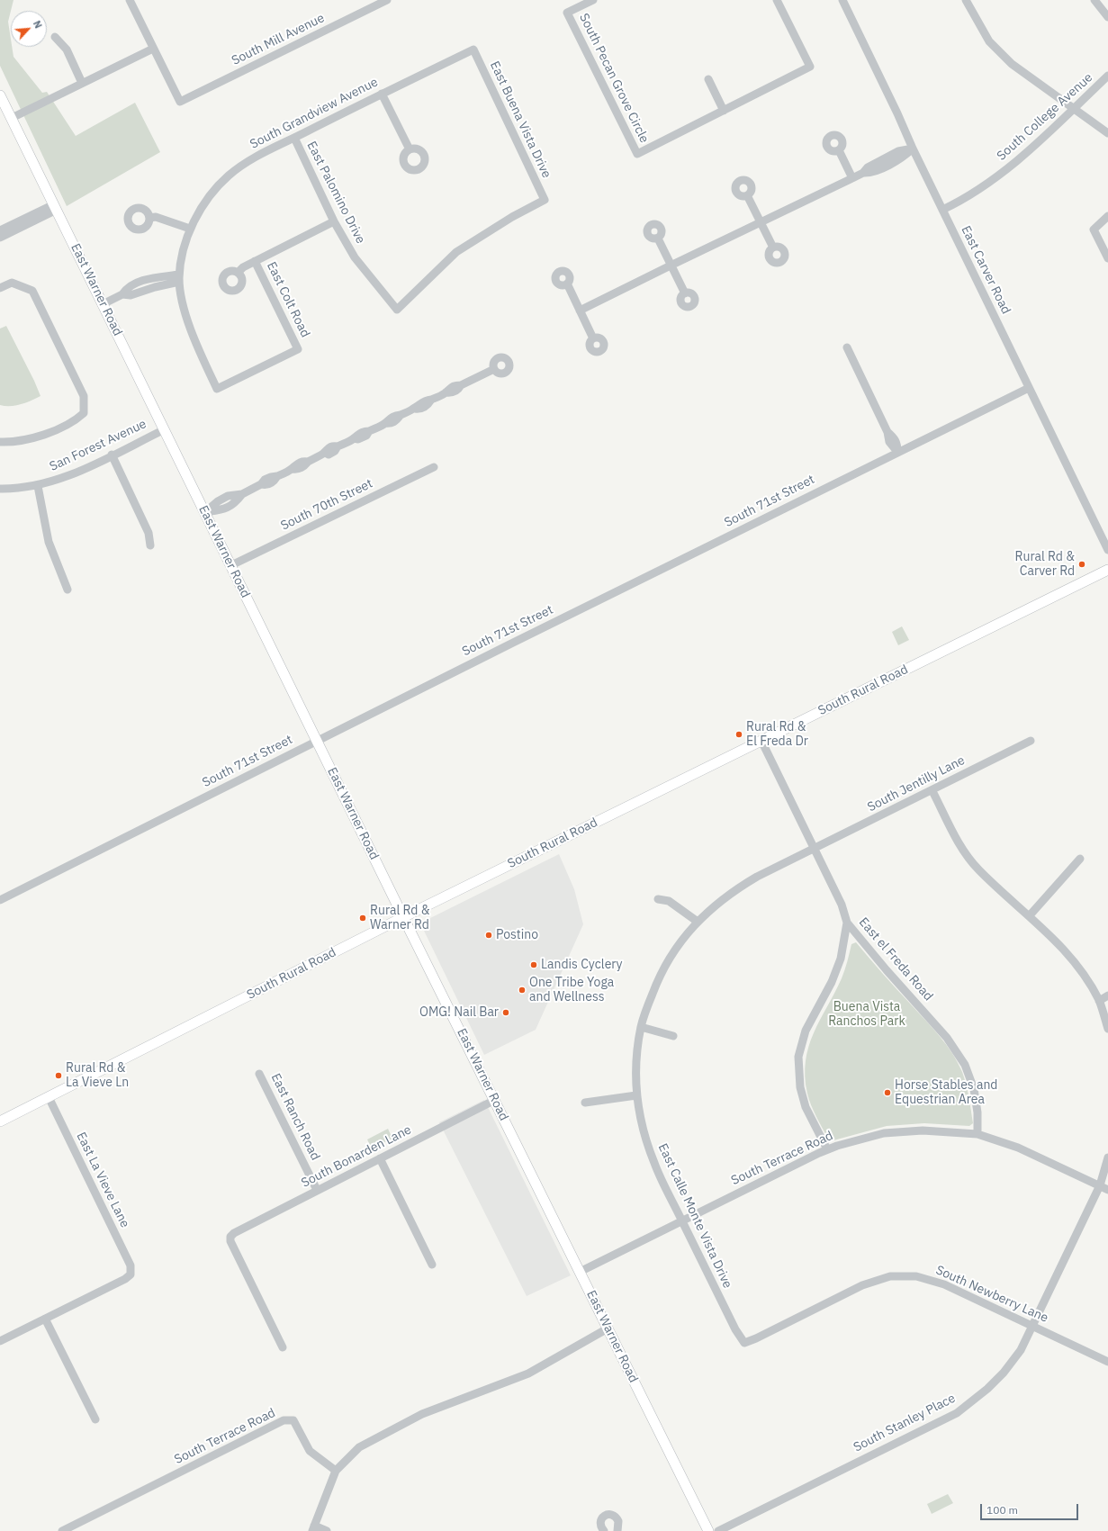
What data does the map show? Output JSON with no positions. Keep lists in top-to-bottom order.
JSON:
{
  "streets": {
    "main road": ["East Warner Road", "South Rural Road"],
    "street": [
      "South Mill Avenue",
      "South Pecan Grove Circle",
      "South Grandview Avenue",
      "South College Avenue",
      "East Buena Vista Drive",
      "East Palomino Drive",
      "East Carver Road",
      "East Colt Road",
      "San Forest Avenue",
      "South 71st Street",
      "South 70th Street",
      "South Jentilly Lane",
      "East el Freda Road",
      "East Ranch Road",
      "South Bonarden Lane",
      "South Terrace Road",
      "East La Vieve Lane",
      "East Calle Monte Vista Drive",
      "South Newberry Lane",
      "South Stanley Place"
    ]
  },
  "crossings": [
    ["South Grandview Avenue", "East Buena Vista Drive"],
    ["South Grandview Avenue", "East Palomino Drive"],
    ["South Grandview Avenue", "East Colt Road"],
    ["South College Avenue", "East Carver Road"],
    ["East Buena Vista Drive", "East Palomino Drive"],
    ["East Carver Road", "South 71st Street"],
    ["East Warner Road", "San Forest Avenue"],
    ["East Warner Road", "South 71st Street"],
    ["East Warner Road", "South 70th Street"],
    ["East Warner Road", "South Rural Road"],
    ["East Warner Road", "South Bonarden Lane"],
    ["East Warner Road", "South Terrace Road"],
    ["South Rural Road", "East el Freda Road"],
    ["South Rural Road", "East La Vieve Lane"],
    ["South Jentilly Lane", "East el Freda Road"],
    ["South Jentilly Lane", "East Calle Monte Vista Drive"],
    ["East el Freda Road", "South Terrace Road"],
    ["East el Freda Road", "East Calle Monte Vista Drive"],
    ["East Ranch Road", "South Bonarden Lane"],
    ["South Terrace Road", "East Calle Monte Vista Drive"],
    ["South Terrace Road", "South Stanley Place"],
    ["East Calle Monte Vista Drive", "South Newberry Lane"],
    ["South Newberry Lane", "South Stanley Place"]
  ],
  "parks": ["Buena Vista Ranchos Park"],
  "places": [
    "Rural Rd & Carver Rd",
    "Rural Rd & El Freda Dr",
    "Rural Rd & Warner Rd",
    "Postino",
    "Landis Cyclery",
    "One Tribe Yoga and Wellness",
    "OMG! Nail Bar",
    "Rural Rd & La Vieve Ln",
    "Horse Stables and Equestrian Area"
  ],
  "scale_bar": "100 m",
  "north": "top right"
}
